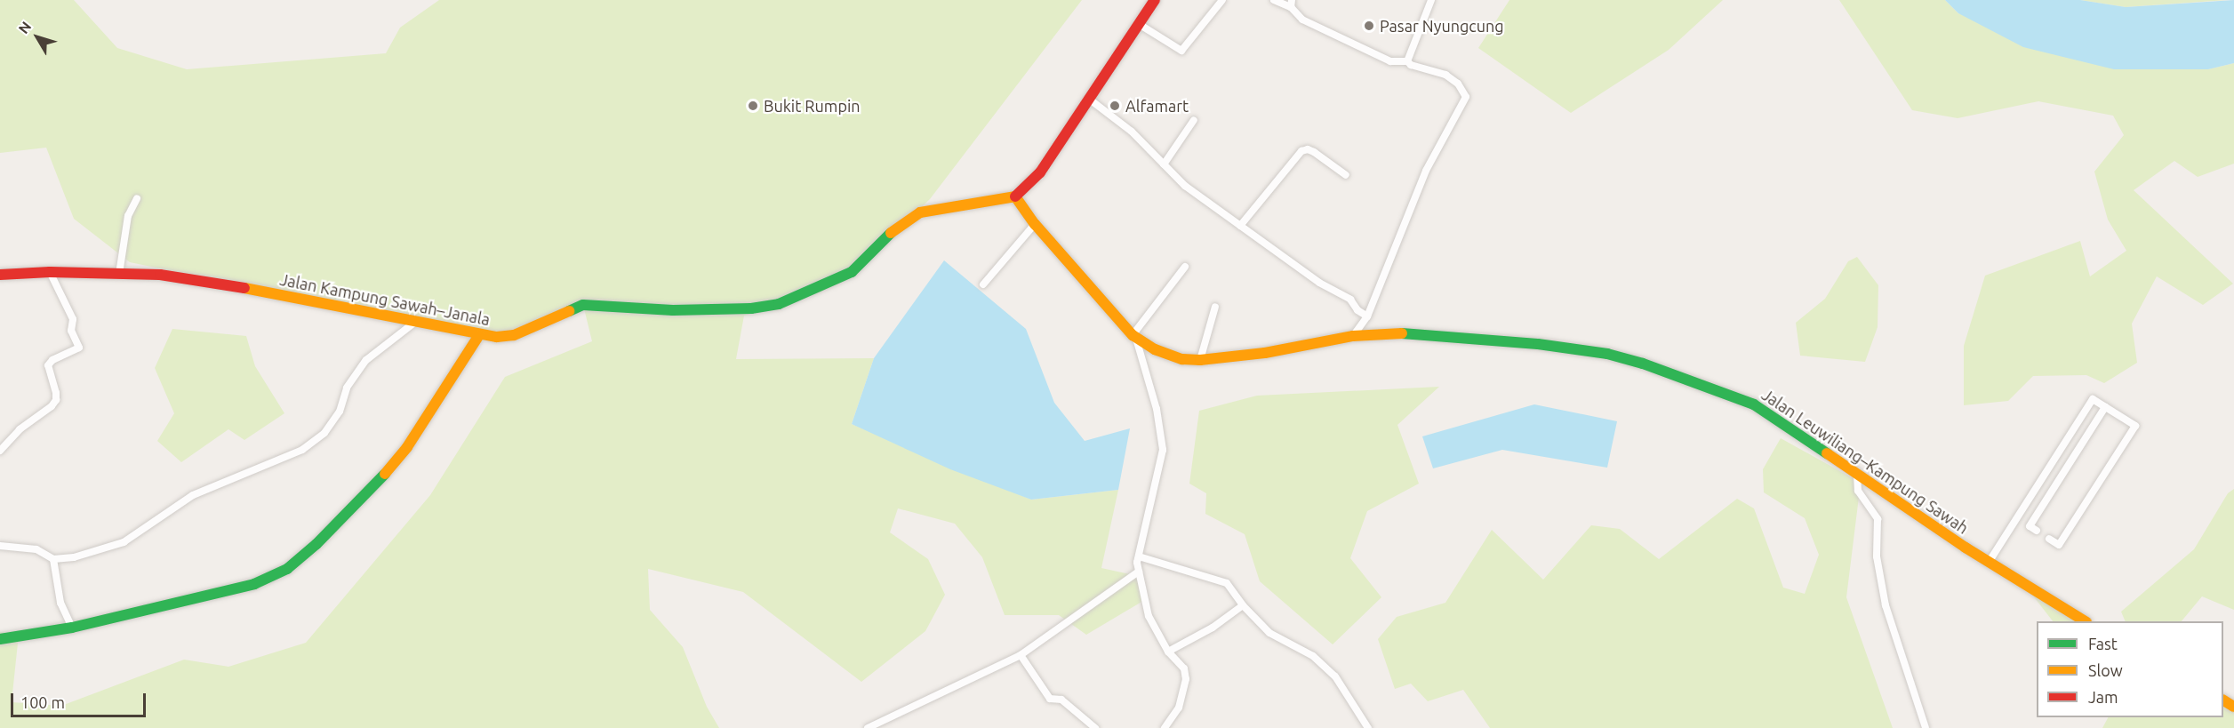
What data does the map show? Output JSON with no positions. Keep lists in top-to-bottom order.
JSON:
{
  "streets": {
    "main road": ["Jalan Kampung Sawah–Janala", "Jalan Leuwiliang–Kampung Sawah"]
  },
  "crossings": [
    ["Jalan Kampung Sawah–Janala", "Jalan Leuwiliang–Kampung Sawah"]
  ],
  "places": ["Pasar Nyungcung", "Bukit Rumpin", "Alfamart"],
  "legend": ["Fast", "Slow", "Jam"],
  "scale_bar": "100 m",
  "north": "top left"
}
